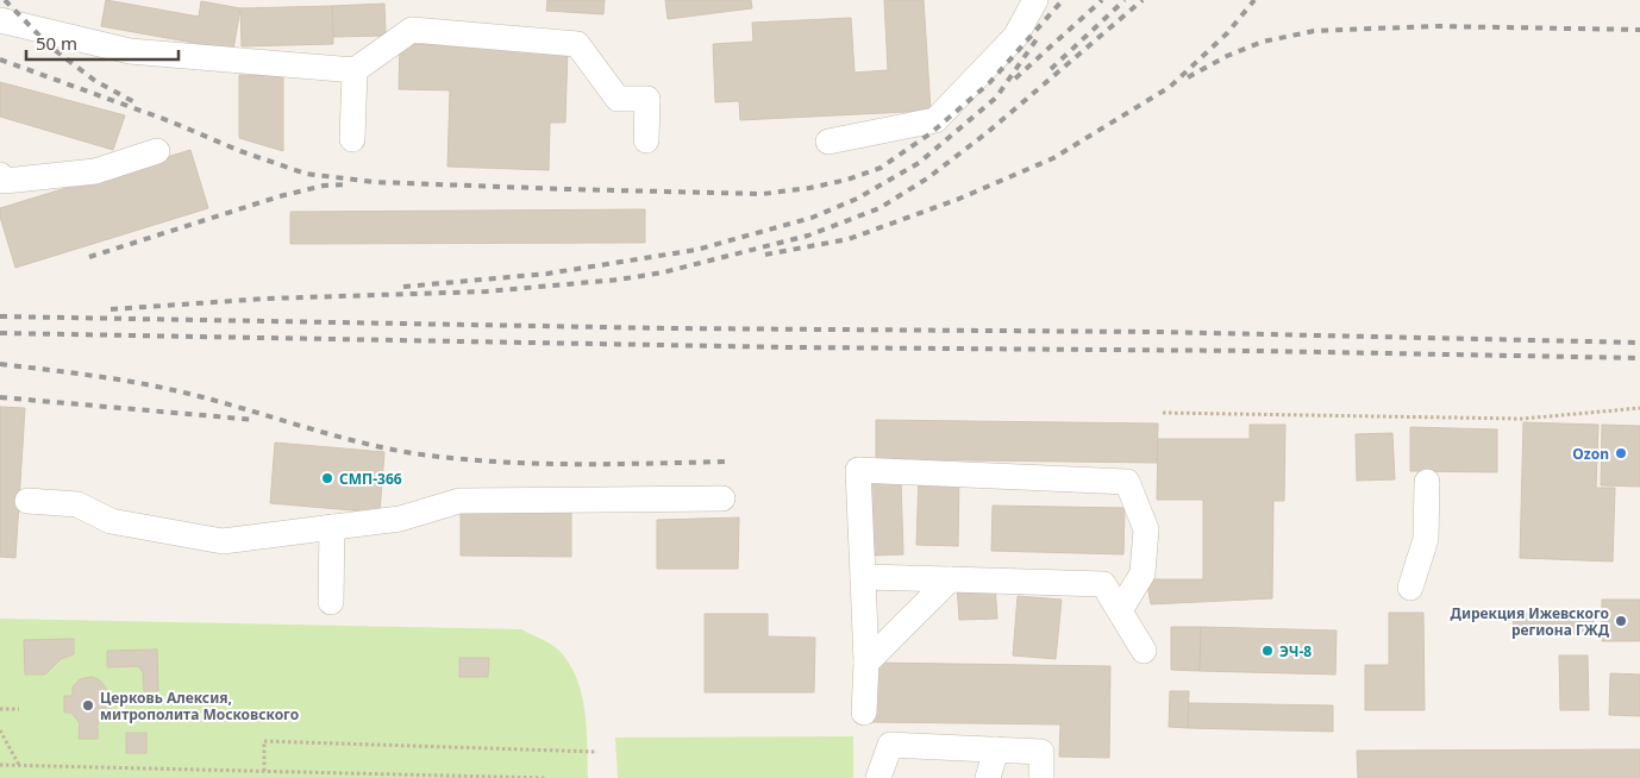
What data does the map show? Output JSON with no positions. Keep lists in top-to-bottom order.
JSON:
{
  "places": [
    "Ozon",
    "СМП-366",
    "Дирекция Ижевского региона ГЖД",
    "ЭЧ-8",
    "Церковь Алексия, митрополита Московского"
  ],
  "scale_bar": "50 m"
}
